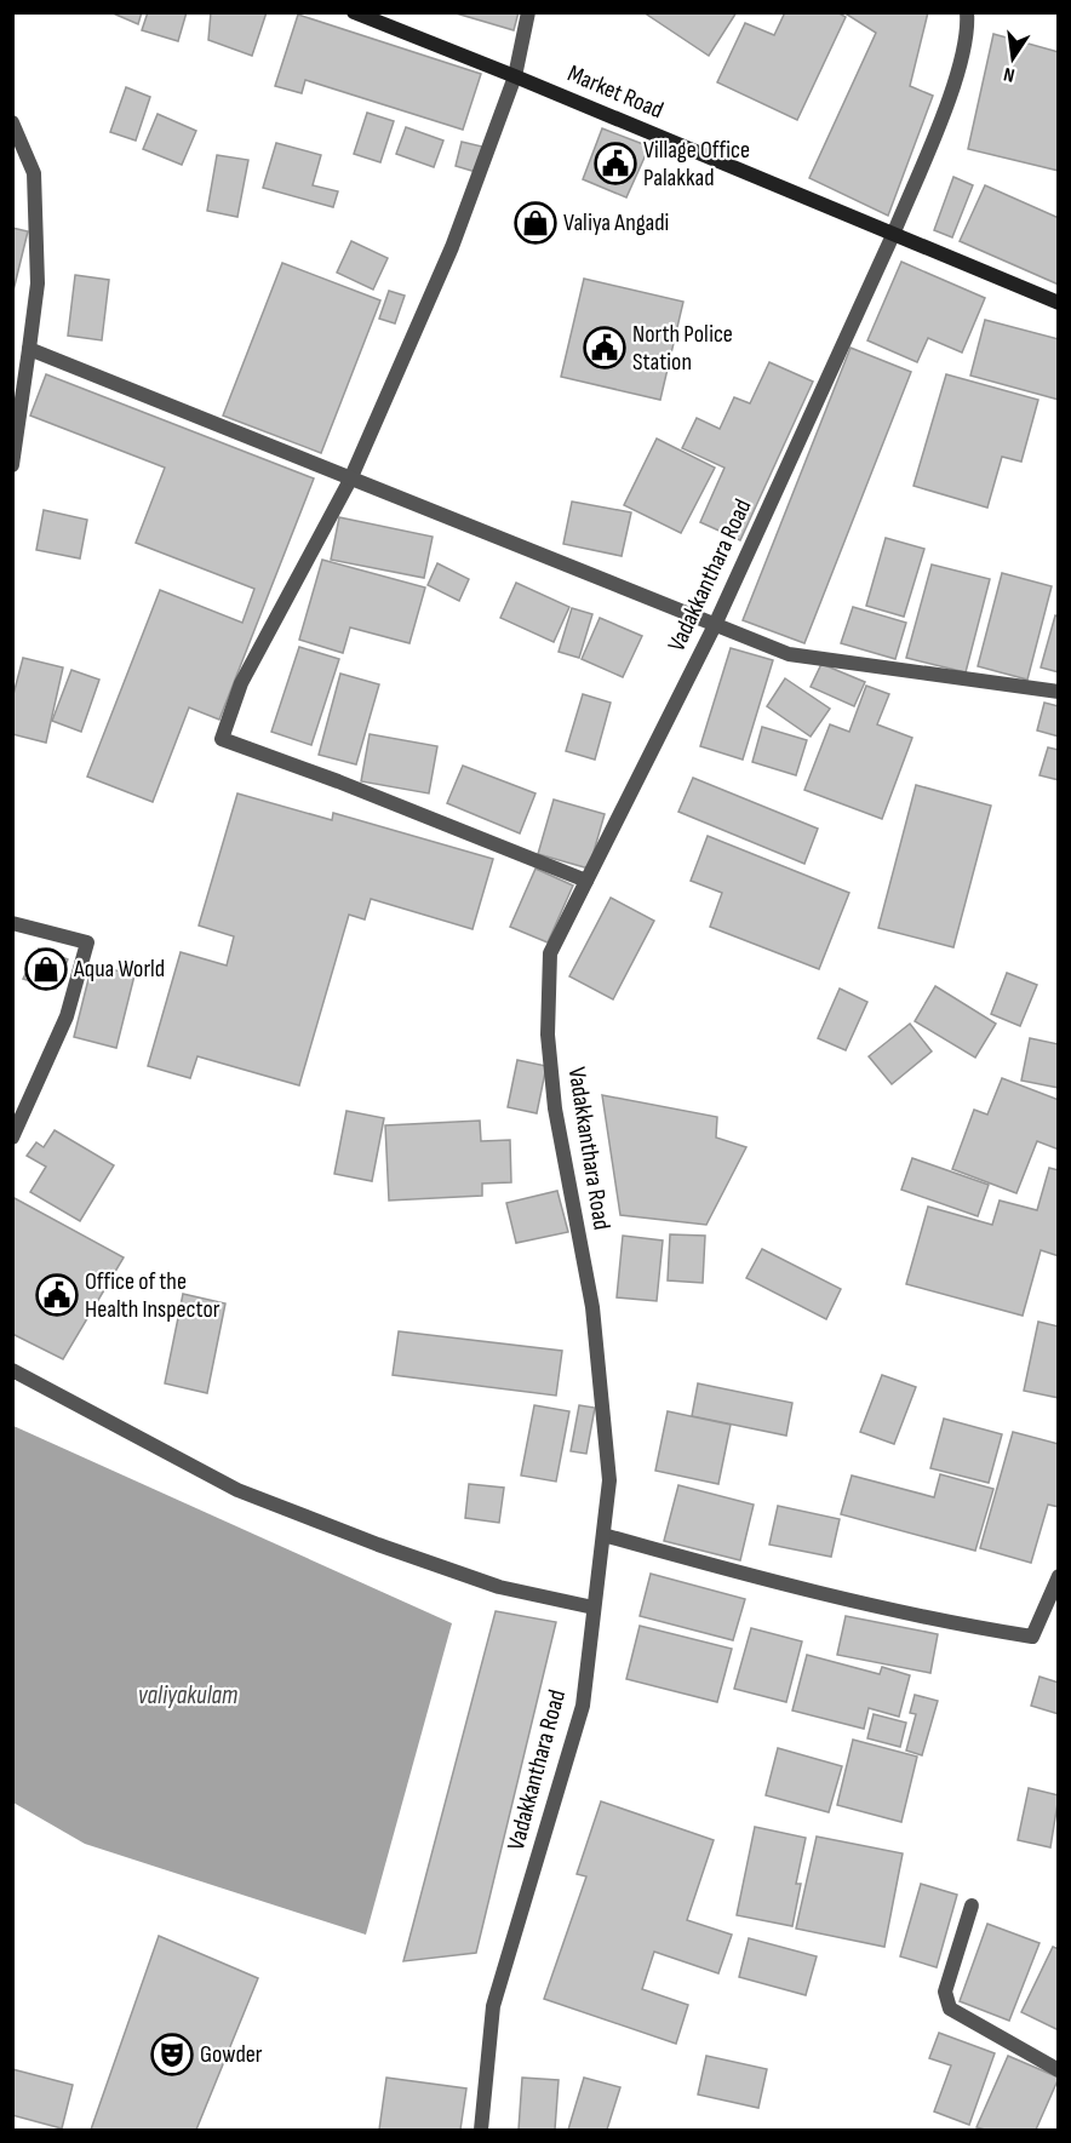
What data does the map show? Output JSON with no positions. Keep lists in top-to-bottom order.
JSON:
{
  "streets": {
    "main road": ["Market Road"],
    "street": ["Vadakkanthara Road"]
  },
  "crossings": [
    ["Market Road", "Vadakkanthara Road"]
  ],
  "water": ["valiyakulam"],
  "places": {
    "public building": ["Village Office Palakkad", "North Police Station", "Office of the Health Inspector"],
    "shop": ["Valiya Angadi", "Aqua World"],
    "theatre": ["Gowder"]
  },
  "north": "bottom"
}
